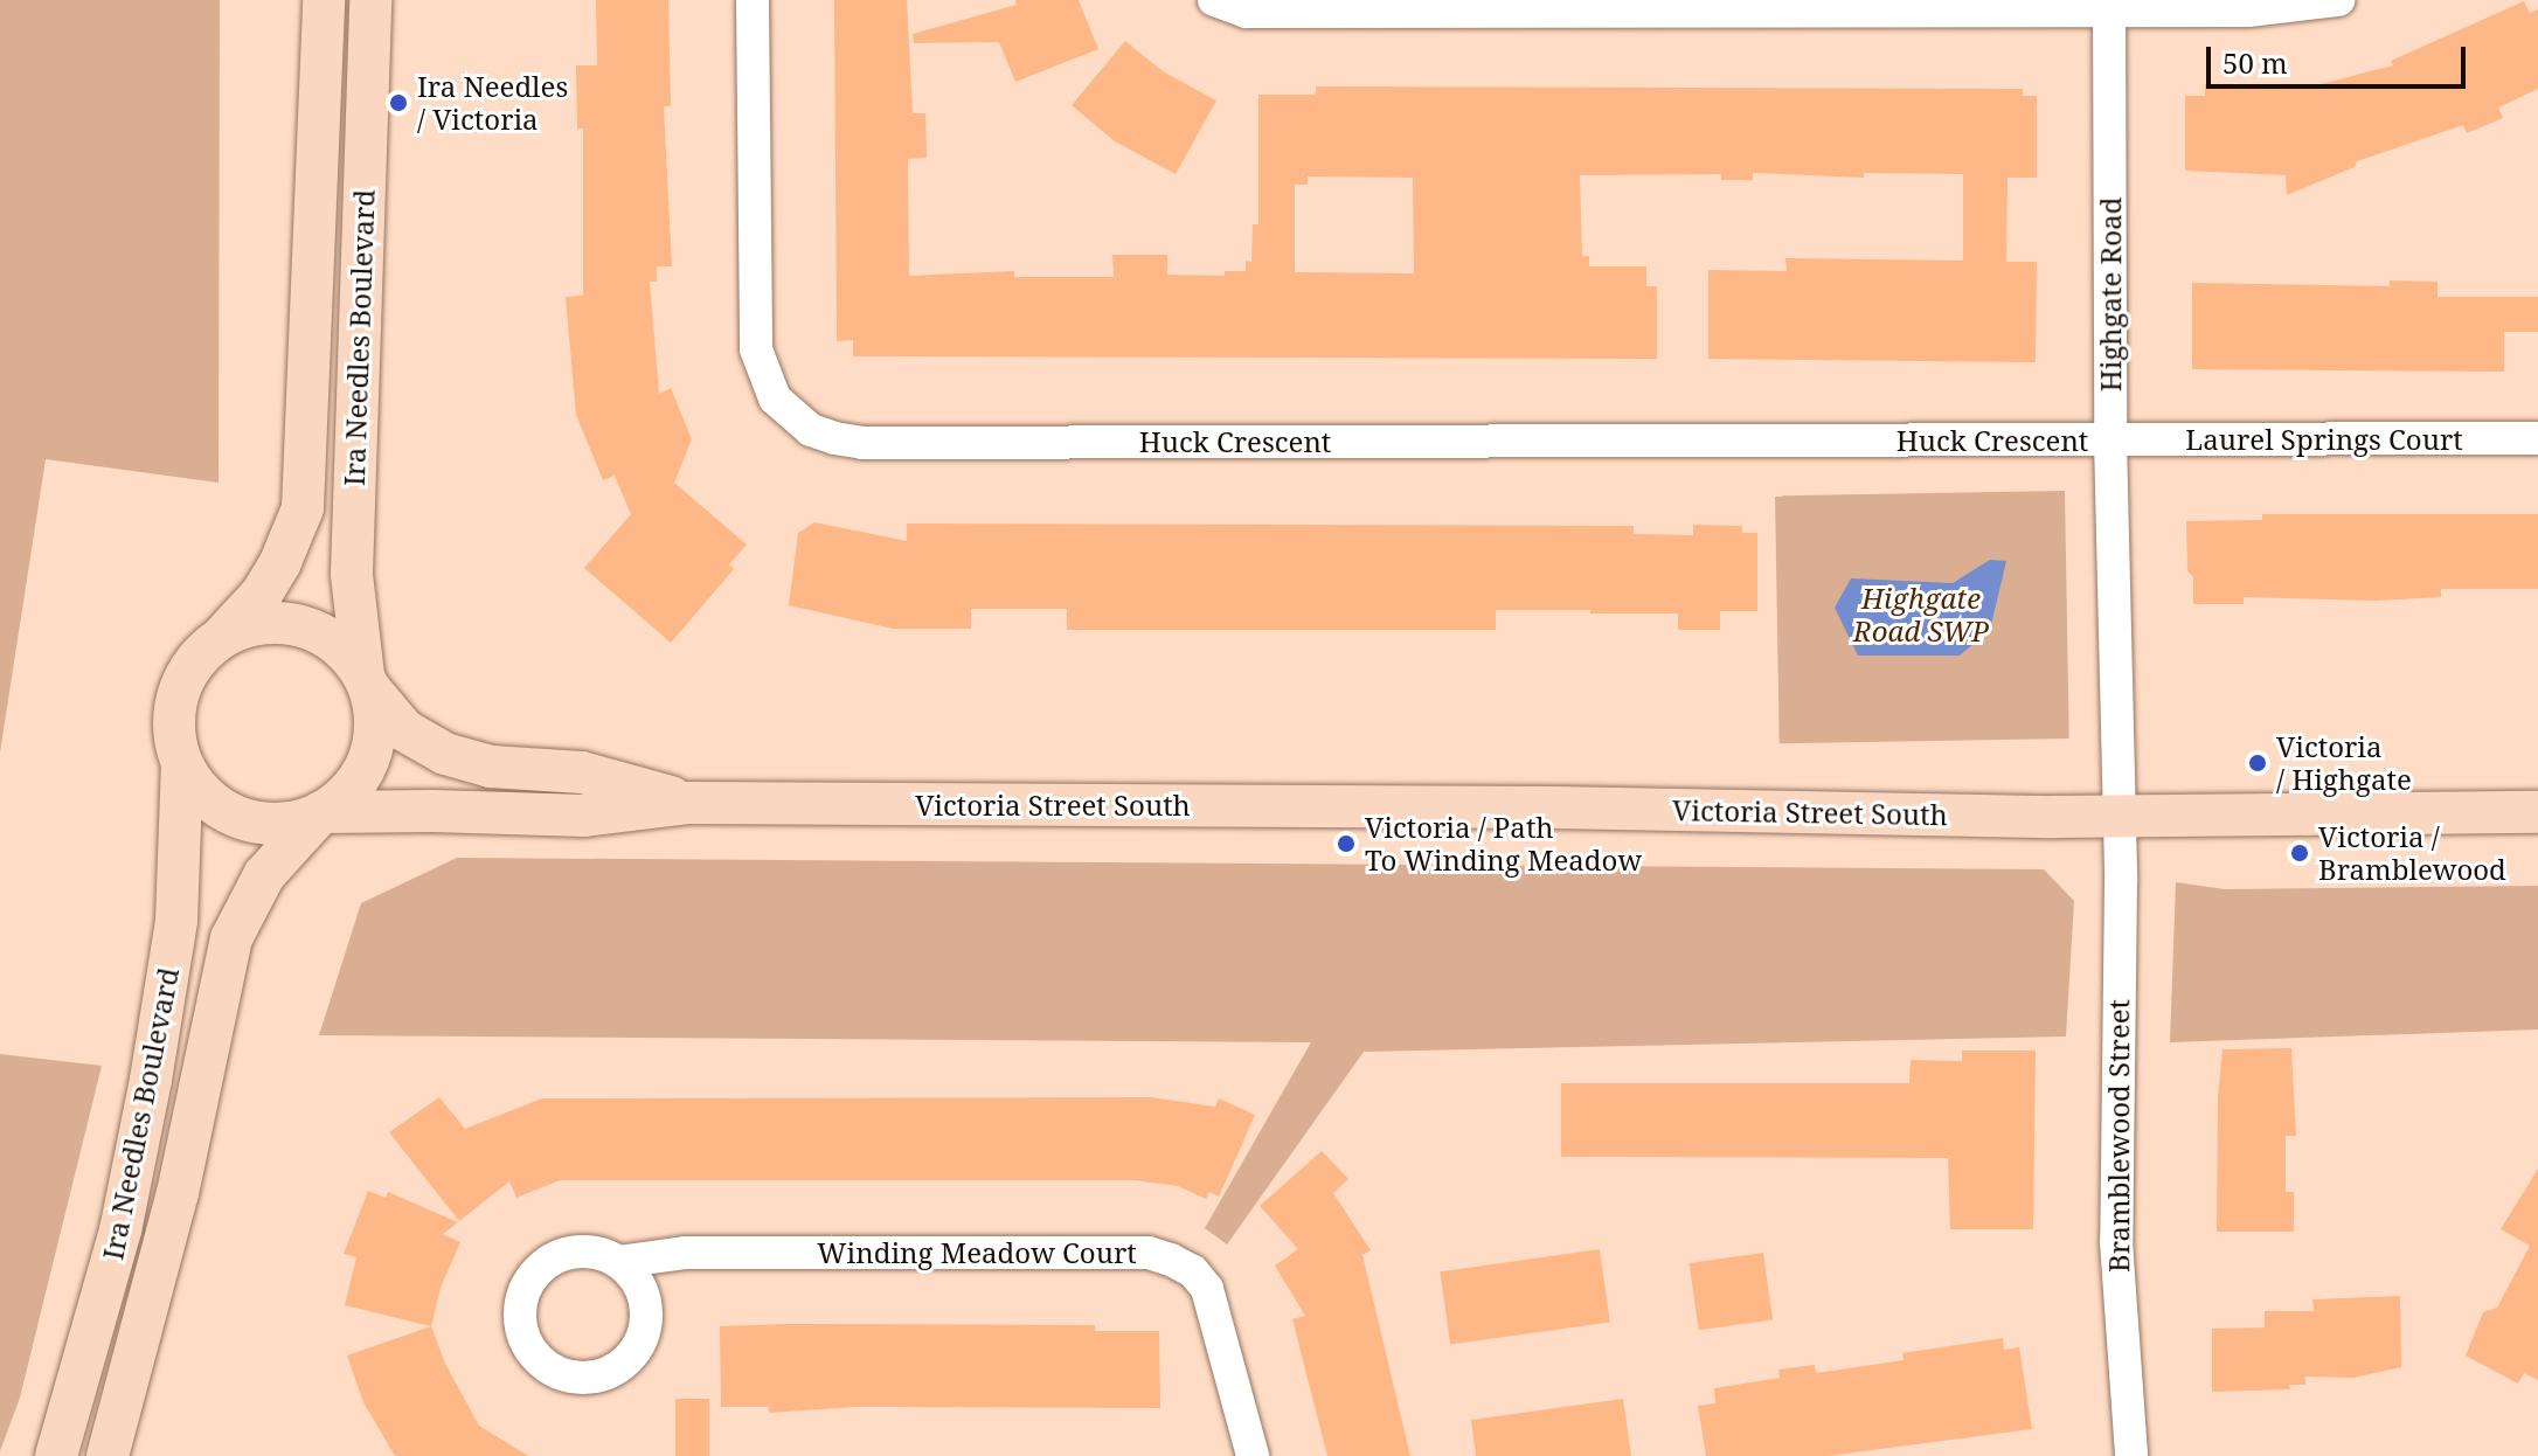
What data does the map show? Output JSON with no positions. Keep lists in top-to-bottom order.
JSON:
{
  "streets": {
    "main road": ["Ira Needles Boulevard", "Victoria Street South"],
    "street": [
      "Highgate Road",
      "Laurel Springs Court",
      "Huck Crescent",
      "Bramblewood Street",
      "Winding Meadow Court"
    ]
  },
  "crossings": [
    ["Highgate Road", "Laurel Springs Court"],
    ["Highgate Road", "Huck Crescent"],
    ["Highgate Road", "Victoria Street South"],
    ["Highgate Road", "Bramblewood Street"],
    ["Ira Needles Boulevard", "Victoria Street South"],
    ["Laurel Springs Court", "Huck Crescent"],
    ["Victoria Street South", "Bramblewood Street"]
  ],
  "parks": ["Highgate Road SWP"],
  "places": [
    "Ira Needles / Victoria",
    "Victoria / Highgate",
    "Victoria / Path To Winding Meadow",
    "Victoria / Bramblewood"
  ],
  "scale_bar": "50 m"
}
